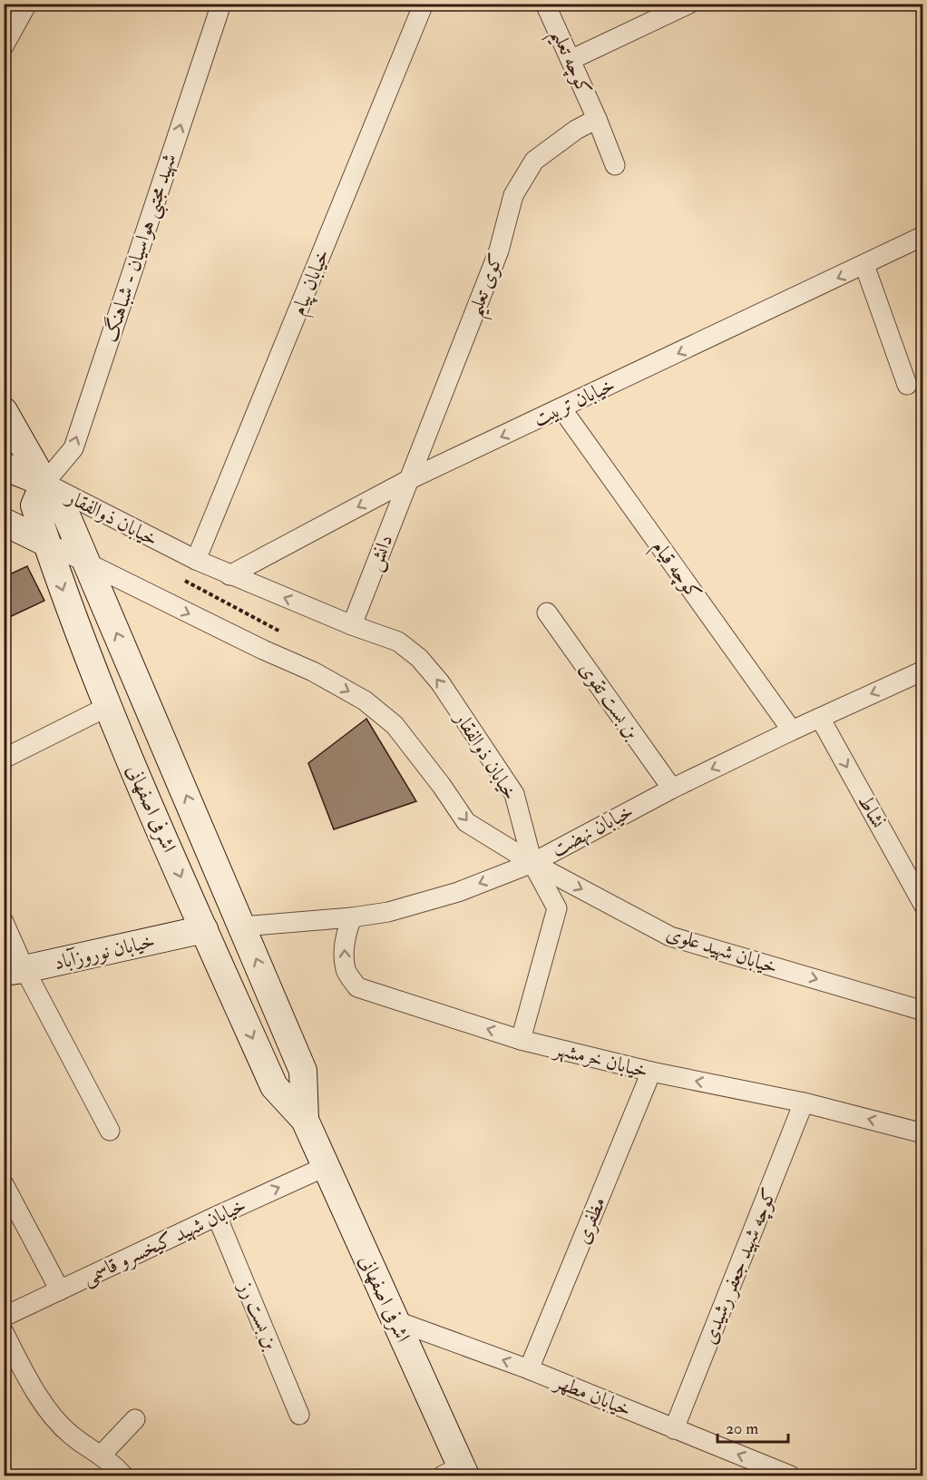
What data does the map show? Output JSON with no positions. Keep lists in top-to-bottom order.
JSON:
{
  "streets": {
    "main road": ["اشرفی اصفهانی", "خیابان نوروزآباد"],
    "street": [
      "کوچه تعلیم",
      "شهید مجتبی هواسیان - شباهنگ",
      "خیابان پیام",
      "کوی تعلیم",
      "خیابان تربیت",
      "خیابان ذوالفقار",
      "دانش",
      "کوچه قیام",
      "بن بست تقوی",
      "نشاط",
      "خیابان نهضت",
      "خیابان شهید علوی",
      "خیابان خرمشهر",
      "مظفری",
      "خیابان شهید کیخسرو قاسمی",
      "کوچه شهید جعفر رشیدی",
      "بن بست رز",
      "خیابان مطهر"
    ]
  },
  "crossings": [
    ["کوچه تعلیم", "کوی تعلیم"],
    ["شهید مجتبی هواسیان - شباهنگ", "خیابان ذوالفقار"],
    ["شهید مجتبی هواسیان - شباهنگ", "اشرفی اصفهانی"],
    ["خیابان پیام", "خیابان ذوالفقار"],
    ["کوی تعلیم", "خیابان تربیت"],
    ["کوی تعلیم", "دانش"],
    ["خیابان تربیت", "خیابان ذوالفقار"],
    ["خیابان تربیت", "دانش"],
    ["خیابان تربیت", "کوچه قیام"],
    ["خیابان ذوالفقار", "دانش"],
    ["خیابان ذوالفقار", "اشرفی اصفهانی"],
    ["خیابان ذوالفقار", "خیابان نهضت"],
    ["خیابان ذوالفقار", "خیابان شهید علوی"],
    ["خیابان ذوالفقار", "خیابان خرمشهر"],
    ["کوچه قیام", "خیابان نهضت"],
    ["بن بست تقوی", "خیابان نهضت"],
    ["اشرفی اصفهانی", "خیابان نهضت"],
    ["اشرفی اصفهانی", "خیابان نوروزآباد"],
    ["اشرفی اصفهانی", "خیابان شهید کیخسرو قاسمی"],
    ["اشرفی اصفهانی", "خیابان مطهر"],
    ["نشاط", "خیابان نهضت"],
    ["خیابان نهضت", "خیابان شهید علوی"],
    ["خیابان نهضت", "خیابان خرمشهر"],
    ["خیابان خرمشهر", "مظفری"],
    ["خیابان خرمشهر", "کوچه شهید جعفر رشیدی"],
    ["مظفری", "خیابان مطهر"],
    ["خیابان شهید کیخسرو قاسمی", "بن بست رز"],
    ["کوچه شهید جعفر رشیدی", "خیابان مطهر"]
  ],
  "one_way": [
    "شهید مجتبی هواسیان - شباهنگ",
    "خیابان تربیت",
    "نشاط",
    "خیابان نهضت",
    "خیابان شهید علوی",
    "خیابان خرمشهر",
    "خیابان مطهر"
  ],
  "scale_bar": "20 m"
}
